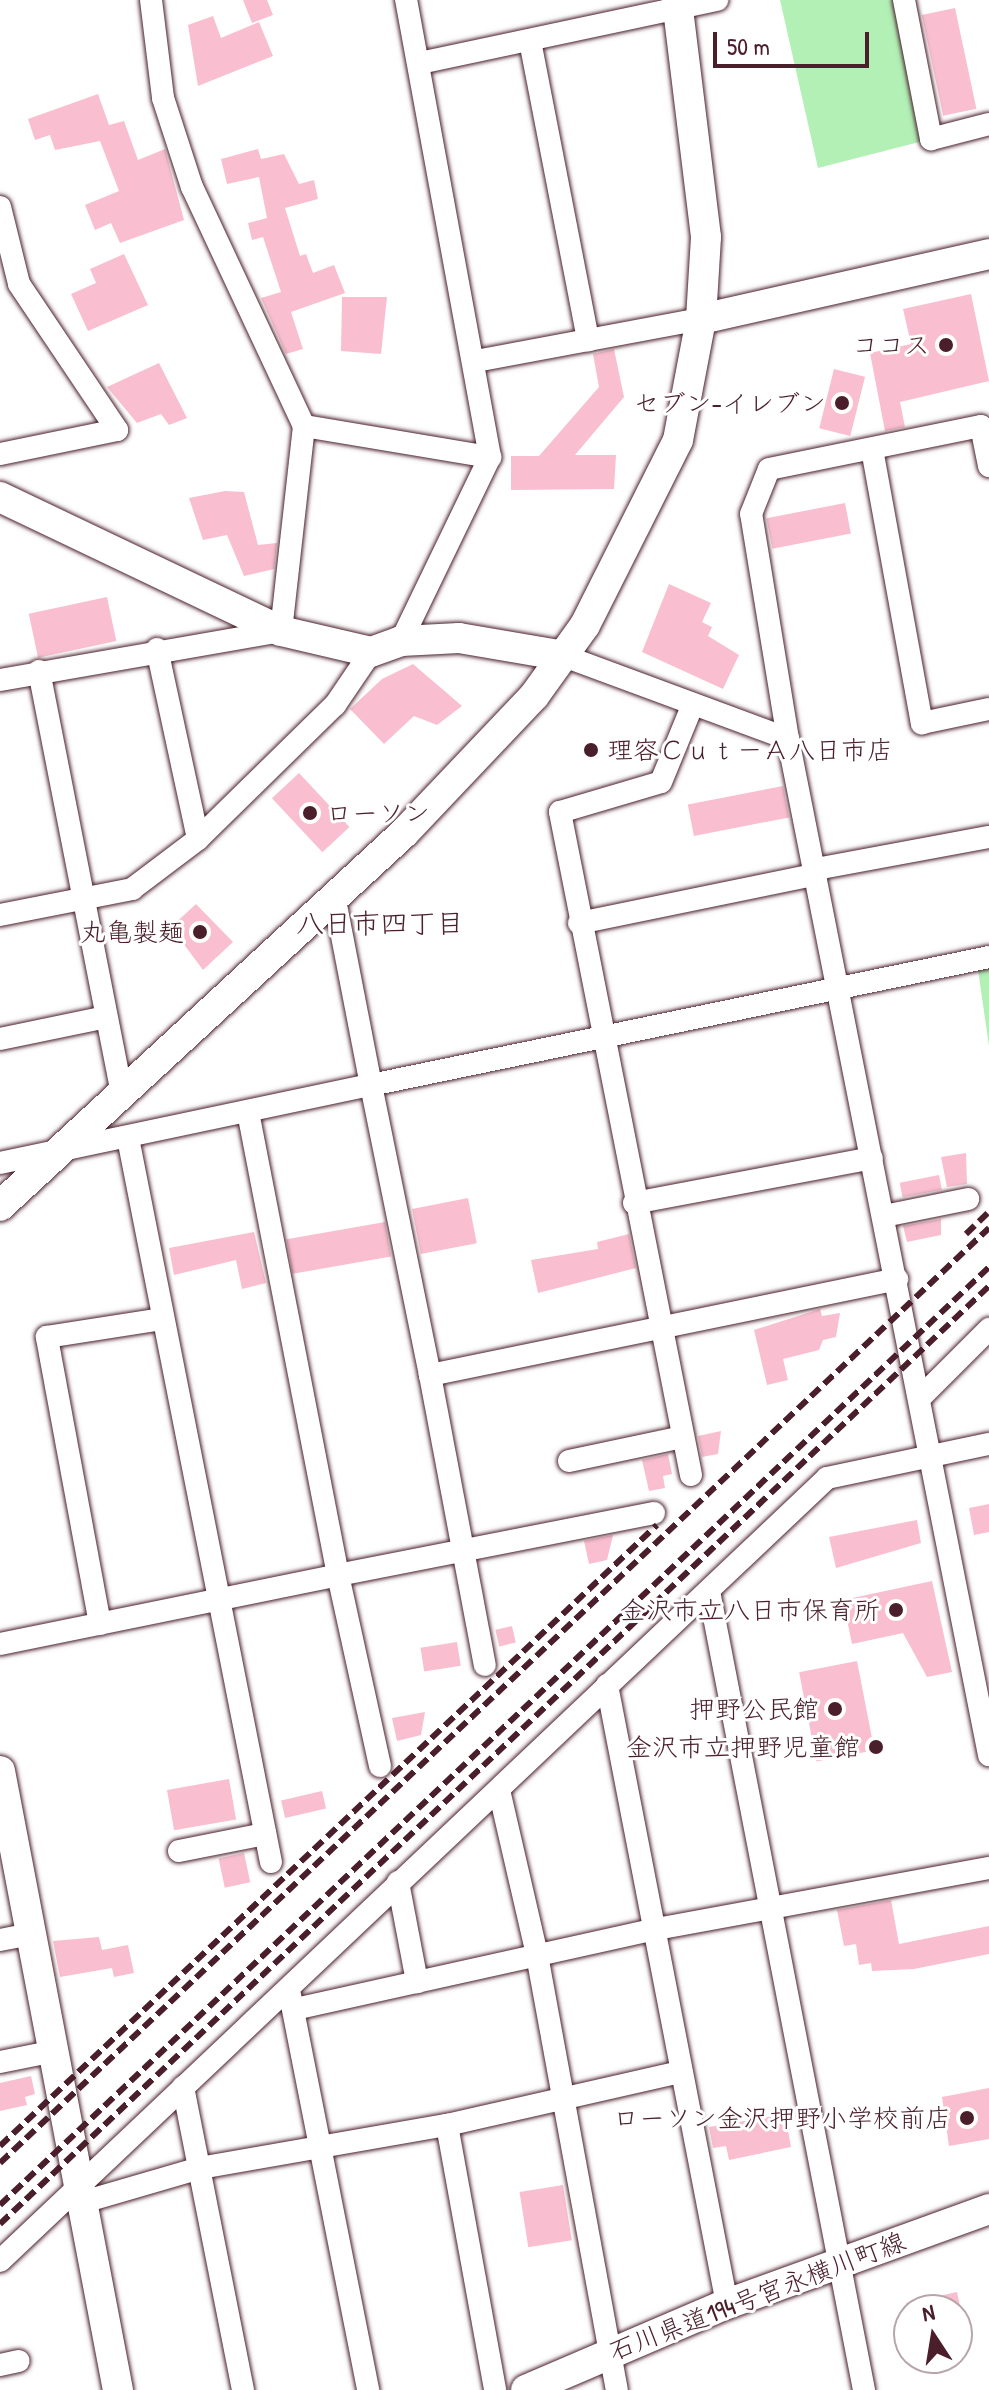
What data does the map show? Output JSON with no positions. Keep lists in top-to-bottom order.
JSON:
{
  "streets": {
    "street": ["石川県道194号宮永横川町線"]
  },
  "districts": ["八日市四丁目"],
  "places": [
    "ココス",
    "セブン-イレブン",
    "理容Ｃｕｔ－Ａ八日市店",
    "ローソン",
    "丸亀製麺",
    "金沢市立八日市保育所",
    "押野公民館",
    "金沢市立押野児童館",
    "ローソン金沢押野小学校前店"
  ],
  "scale_bar": "50 m",
  "north": "top"
}
